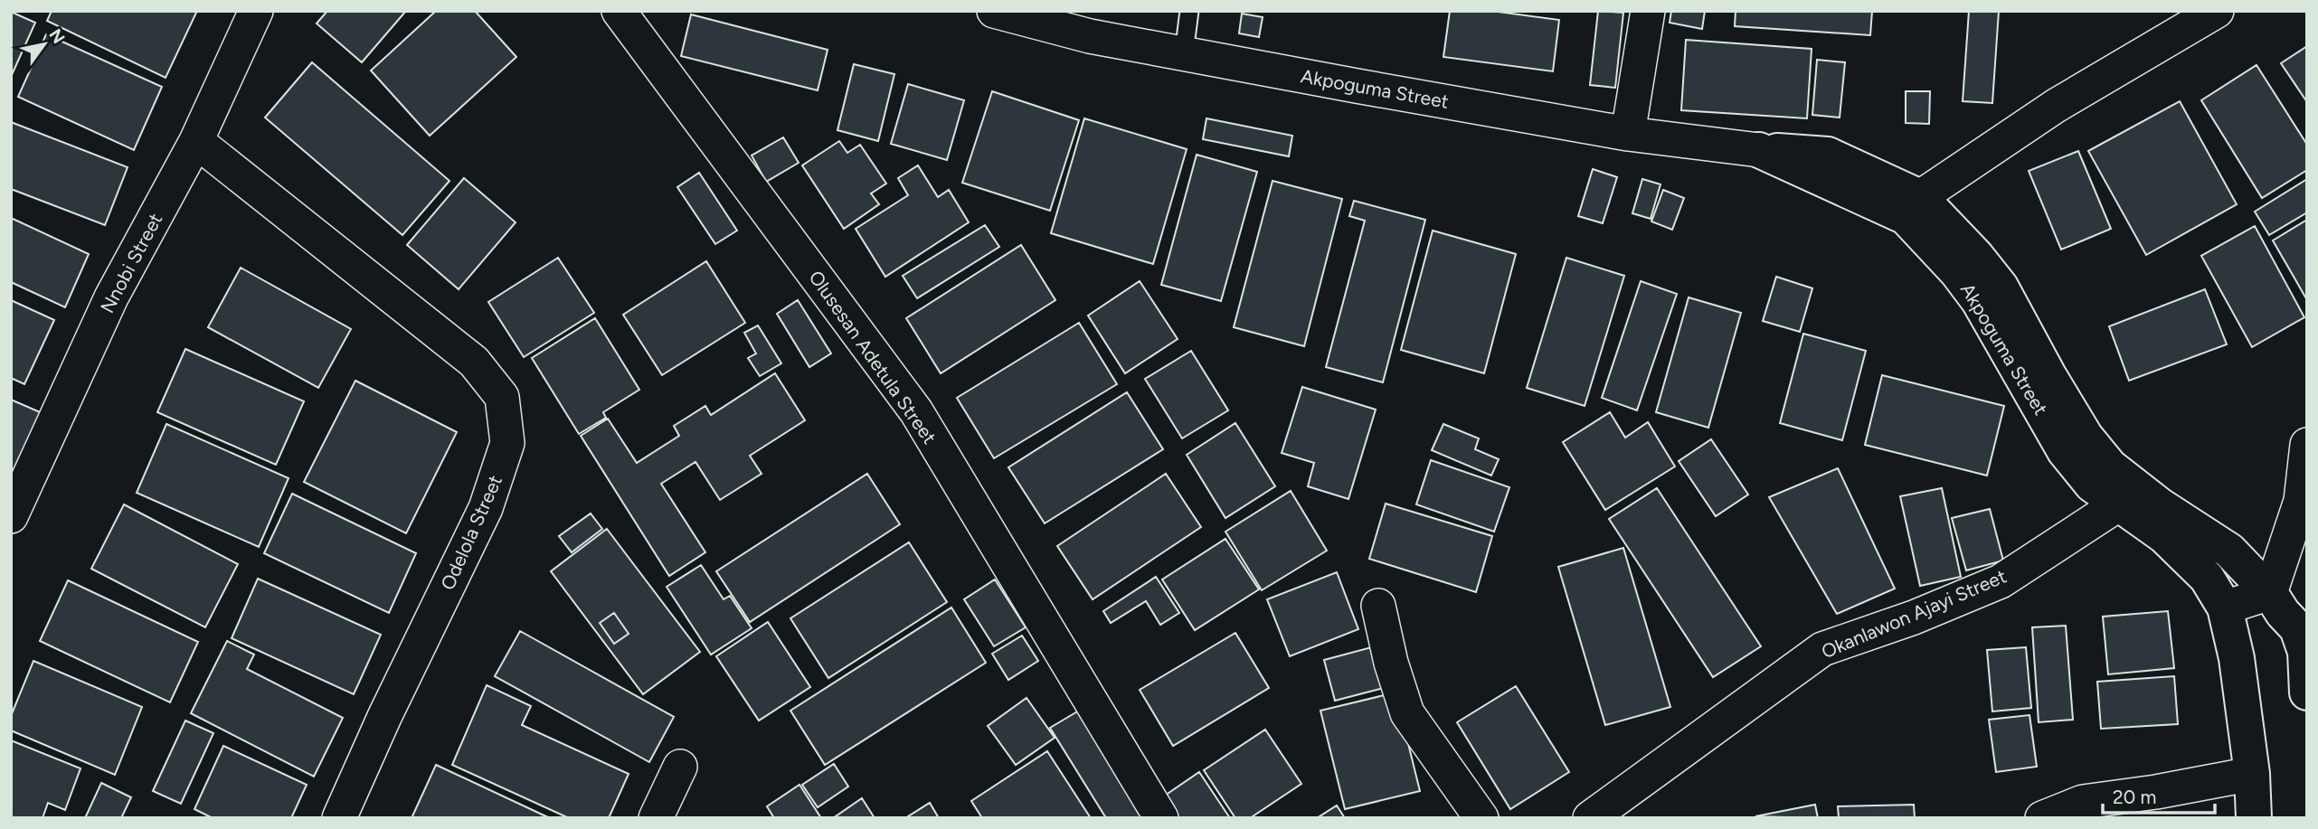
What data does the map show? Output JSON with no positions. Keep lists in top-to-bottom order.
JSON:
{
  "streets": {
    "street": [
      "Akpoguma Street",
      "Nnobi Street",
      "Olusesan Adetula Street",
      "Odelola Street",
      "Okanlawon Ajayi Street"
    ]
  },
  "crossings": [
    ["Akpoguma Street", "Okanlawon Ajayi Street"],
    ["Nnobi Street", "Odelola Street"]
  ],
  "scale_bar": "20 m",
  "north": "top right"
}
